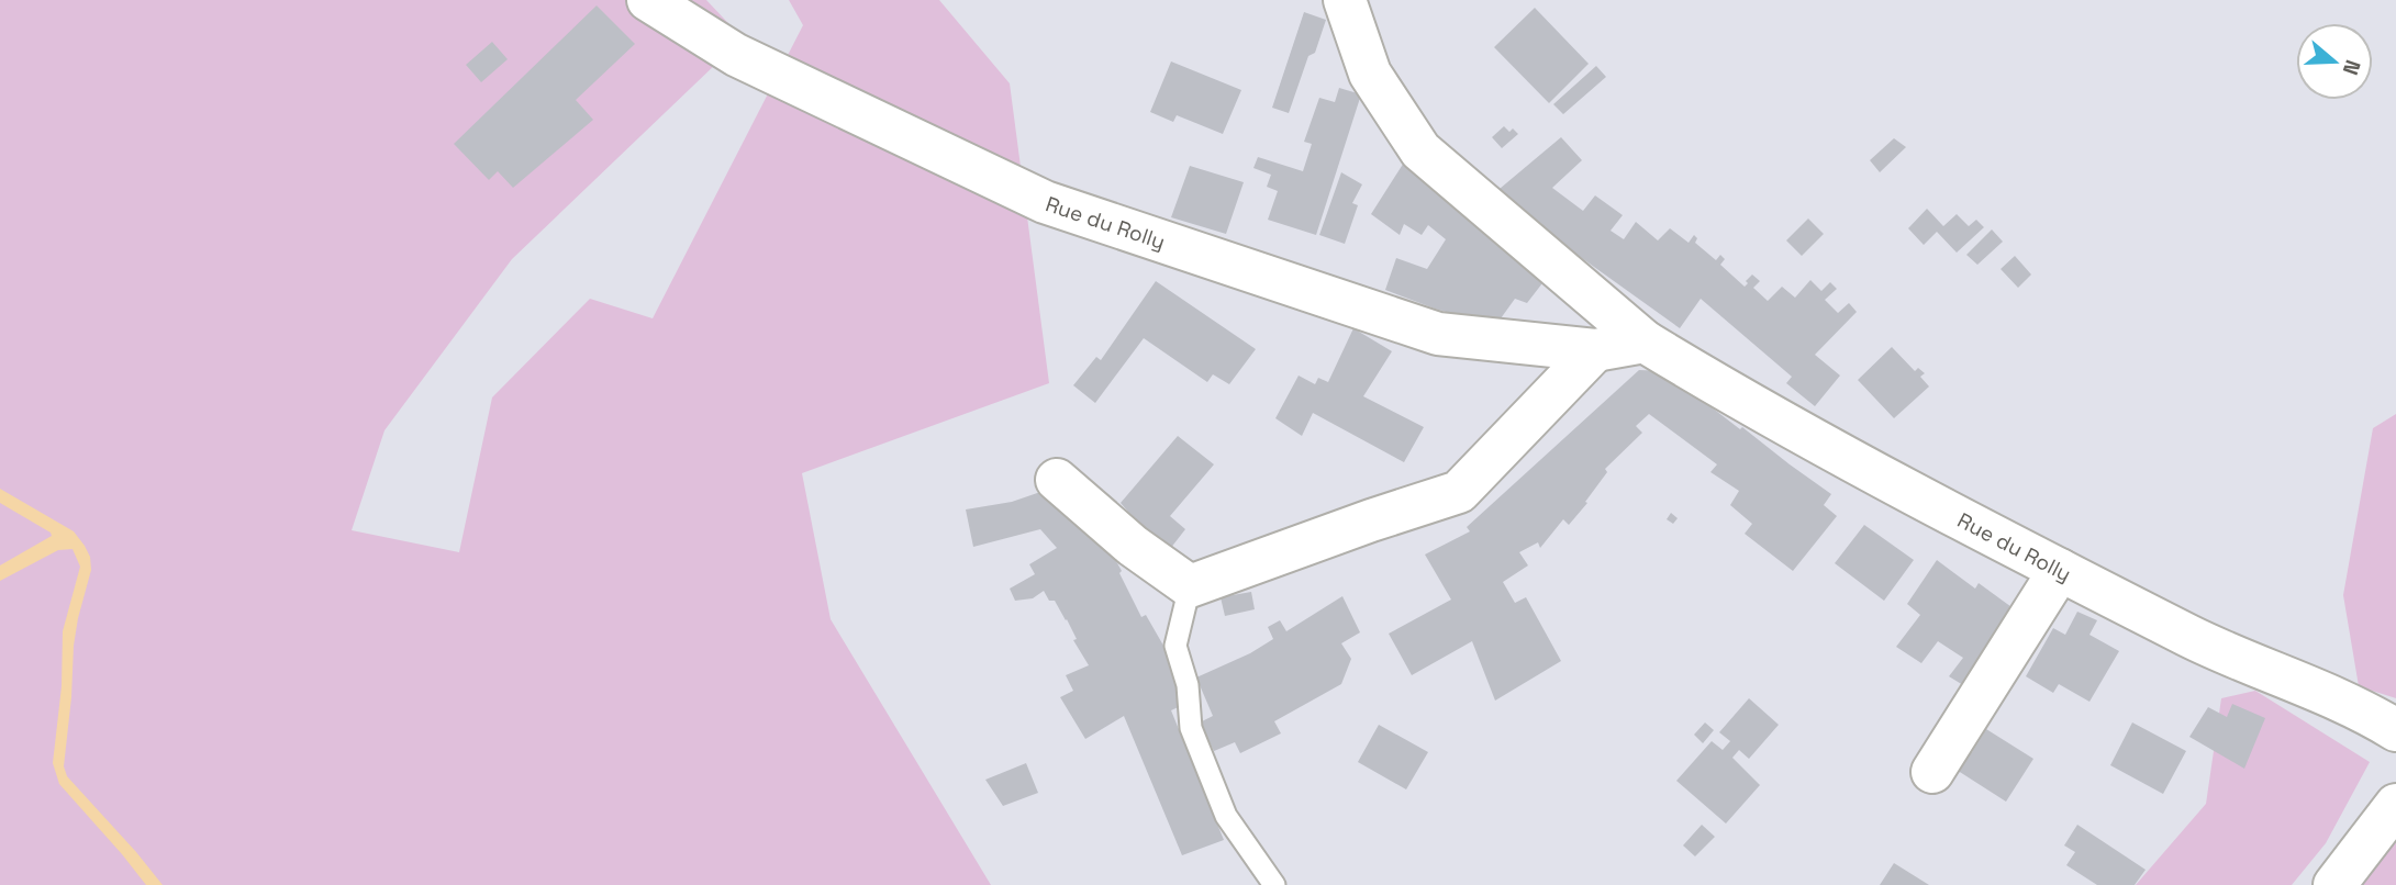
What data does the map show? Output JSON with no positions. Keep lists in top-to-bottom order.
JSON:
{
  "streets": {
    "street": ["Rue du Rolly"]
  },
  "north": "right"
}
